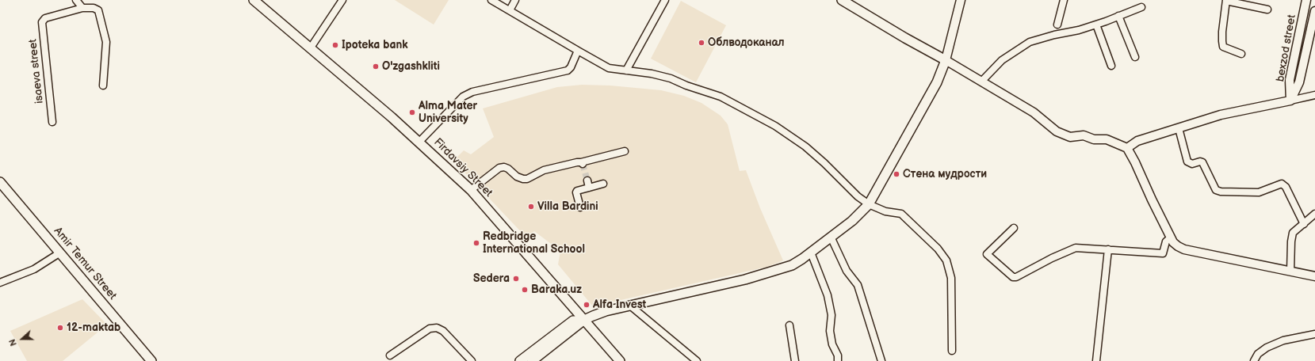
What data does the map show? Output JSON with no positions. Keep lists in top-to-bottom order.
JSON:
{
  "streets": {
    "main road": ["Firdavsiy Street", "Amir Temur Street"],
    "street": ["bexzod street"]
  },
  "places": [
    "Облводоканал",
    "Ipoteka bank",
    "O'zgashkliti",
    "Alma Mater University",
    "Стена мудрости",
    "Villa Bardini",
    "Redbridge International School",
    "Sedera",
    "Baraka.uz",
    "Alfa Invest",
    "12-maktab"
  ],
  "north": "left"
}
